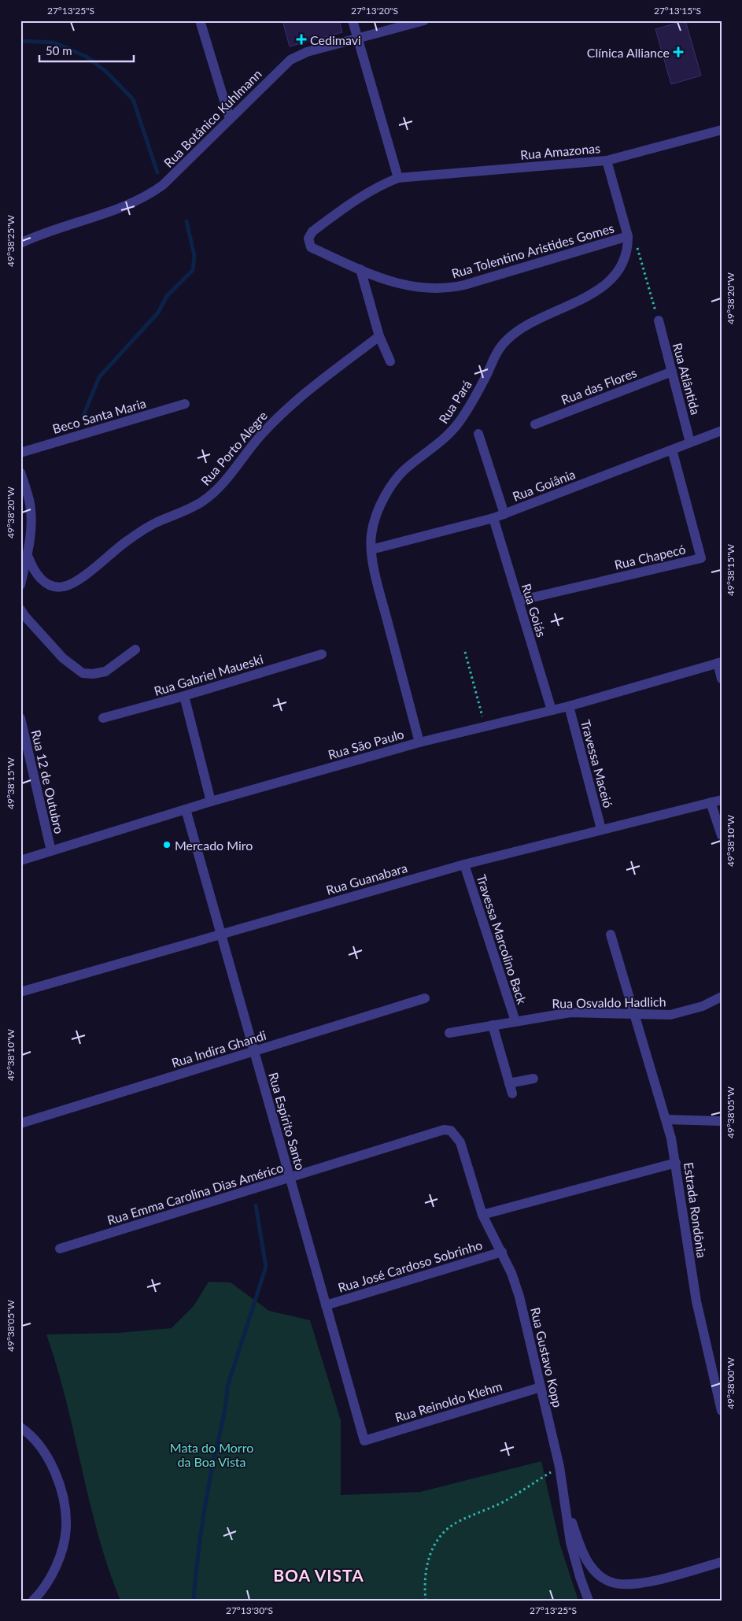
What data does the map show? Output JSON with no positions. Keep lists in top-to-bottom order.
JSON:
{
  "streets": {
    "street": [
      "Rua Botânico Kuhlmann",
      "Rua Amazonas",
      "Rua Tolentino Aristides Gomes",
      "Rua Atlântida",
      "Rua das Flores",
      "Rua Pará",
      "Beco Santa Maria",
      "Rua Porto Alegre",
      "Rua Goiânia",
      "Rua Chapecó",
      "Rua Goiás",
      "Rua Gabriel Maueski",
      "Rua São Paulo",
      "Travessa Maceió",
      "Rua 12 de Outubro",
      "Rua Guanabara",
      "Travessa Marcolino Back",
      "Rua Osvaldo Hadlich",
      "Rua Indira Ghandi",
      "Rua Espírito Santo",
      "Rua Emma Carolina Dias Américo",
      "Estrada Rondônia",
      "Rua José Cardoso Sobrinho",
      "Rua Gustavo Kopp",
      "Rua Reinoldo Klehm"
    ]
  },
  "crossings": [
    ["Rua Amazonas", "Rua Tolentino Aristides Gomes"],
    ["Rua Amazonas", "Rua Pará"],
    ["Rua Tolentino Aristides Gomes", "Rua Pará"],
    ["Rua Atlântida", "Rua das Flores"],
    ["Rua Atlântida", "Rua Goiânia"],
    ["Rua Pará", "Rua Goiânia"],
    ["Rua Pará", "Rua São Paulo"],
    ["Rua Goiânia", "Rua Chapecó"],
    ["Rua Goiânia", "Rua Goiás"],
    ["Rua Chapecó", "Rua Goiás"],
    ["Rua Goiás", "Rua São Paulo"],
    ["Rua São Paulo", "Travessa Maceió"],
    ["Rua São Paulo", "Rua 12 de Outubro"],
    ["Rua São Paulo", "Rua Espírito Santo"],
    ["Travessa Maceió", "Rua Guanabara"],
    ["Rua Guanabara", "Travessa Marcolino Back"],
    ["Rua Guanabara", "Rua Espírito Santo"],
    ["Travessa Marcolino Back", "Rua Osvaldo Hadlich"],
    ["Rua Osvaldo Hadlich", "Estrada Rondônia"],
    ["Rua Indira Ghandi", "Rua Espírito Santo"],
    ["Rua Espírito Santo", "Rua Emma Carolina Dias Américo"],
    ["Rua Espírito Santo", "Rua José Cardoso Sobrinho"],
    ["Rua Espírito Santo", "Rua Reinoldo Klehm"],
    ["Rua Emma Carolina Dias Américo", "Rua Gustavo Kopp"],
    ["Rua José Cardoso Sobrinho", "Rua Gustavo Kopp"],
    ["Rua Gustavo Kopp", "Rua Reinoldo Klehm"]
  ],
  "districts": ["BOA VISTA"],
  "parks": ["Mata do Morro da Boa Vista"],
  "places": {
    "health": ["Cedimavi", "Clínica Alliance"],
    "other": ["Mercado Miro"]
  },
  "scale_bar": "50 m",
  "coordinates": [
    "27°13'25\"S",
    "27°13'20\"S",
    "27°13'15\"S",
    "49°38'25\"W",
    "49°38'20\"W",
    "49°38'15\"W",
    "49°38'10\"W",
    "49°38'05\"W",
    "49°38'00\"W",
    "27°13'30\"S"
  ]
}
